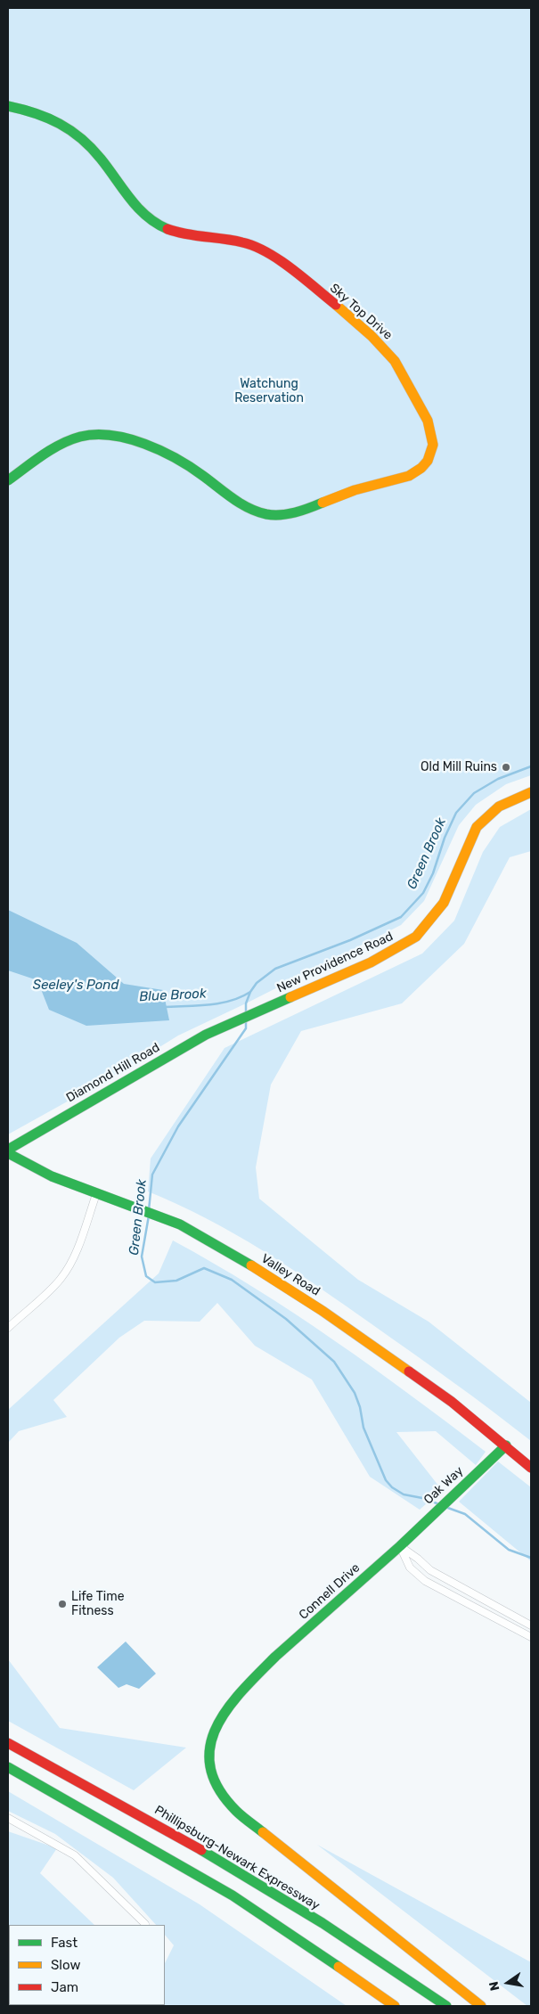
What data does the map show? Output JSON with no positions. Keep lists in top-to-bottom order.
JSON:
{
  "streets": {
    "main road": [
      "Sky Top Drive",
      "New Providence Road",
      "Diamond Hill Road",
      "Valley Road",
      "Oak Way",
      "Connell Drive",
      "Phillipsburg-Newark Expressway"
    ]
  },
  "crossings": [
    ["New Providence Road", "Diamond Hill Road"],
    ["Diamond Hill Road", "Valley Road"],
    ["Valley Road", "Oak Way"],
    ["Oak Way", "Connell Drive"]
  ],
  "water": ["Green Brook", "Seeley's Pond", "Blue Brook"],
  "parks": ["Watchung Reservation"],
  "places": ["Old Mill Ruins", "Life Time Fitness"],
  "legend": ["Fast", "Slow", "Jam"],
  "north": "left"
}
